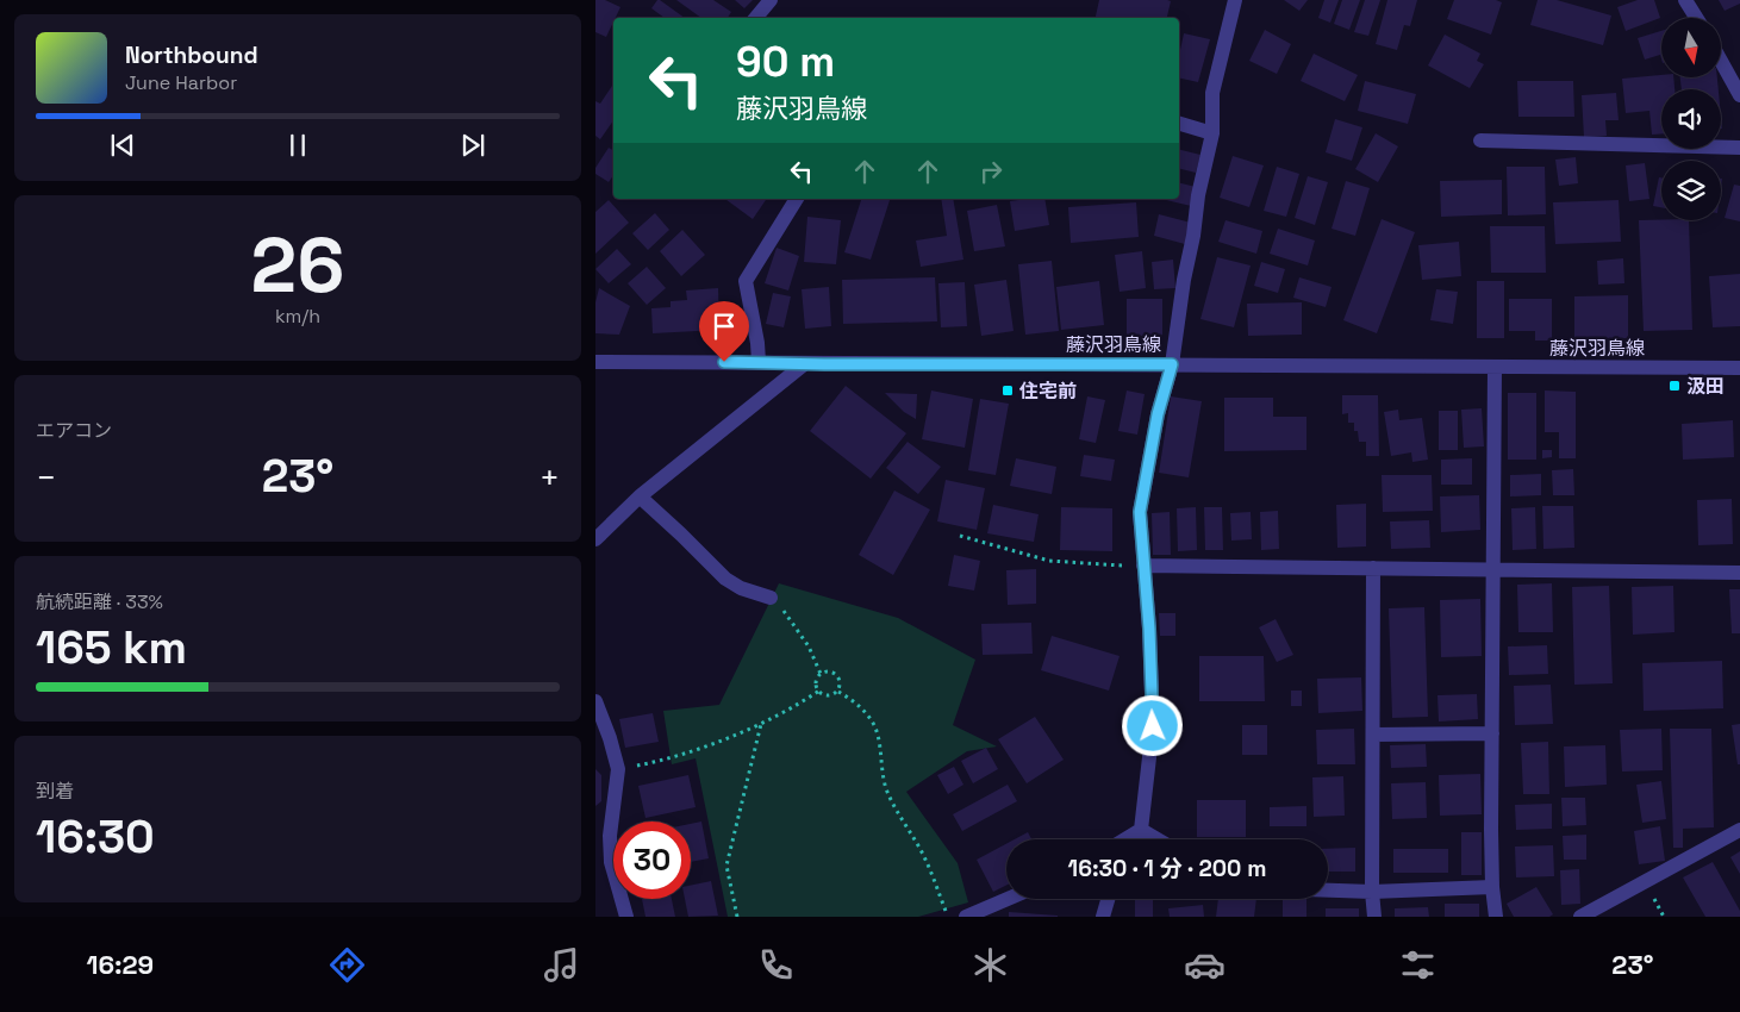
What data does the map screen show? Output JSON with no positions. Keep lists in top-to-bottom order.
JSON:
{
  "streets": {
    "street": ["藤沢羽鳥線"]
  },
  "places": {
    "transit": ["汲田", "住宅前"]
  },
  "north": "bottom",
  "page": {
    "turn": ["90 m", "藤沢羽鳥線"],
    "song": ["Northbound", "June Harbor"],
    "tile": [
      ["26", "km/h"],
      "エアコン",
      ["航続距離 · 33%", "165 km"],
      ["到着", "16:30"]
    ],
    "heat": ["−", "23°", "+"],
    "limit": "30",
    "trip": "16:30 · 1 分 · 200 m",
    "tabs": ["16:29", "23°"]
  }
}
